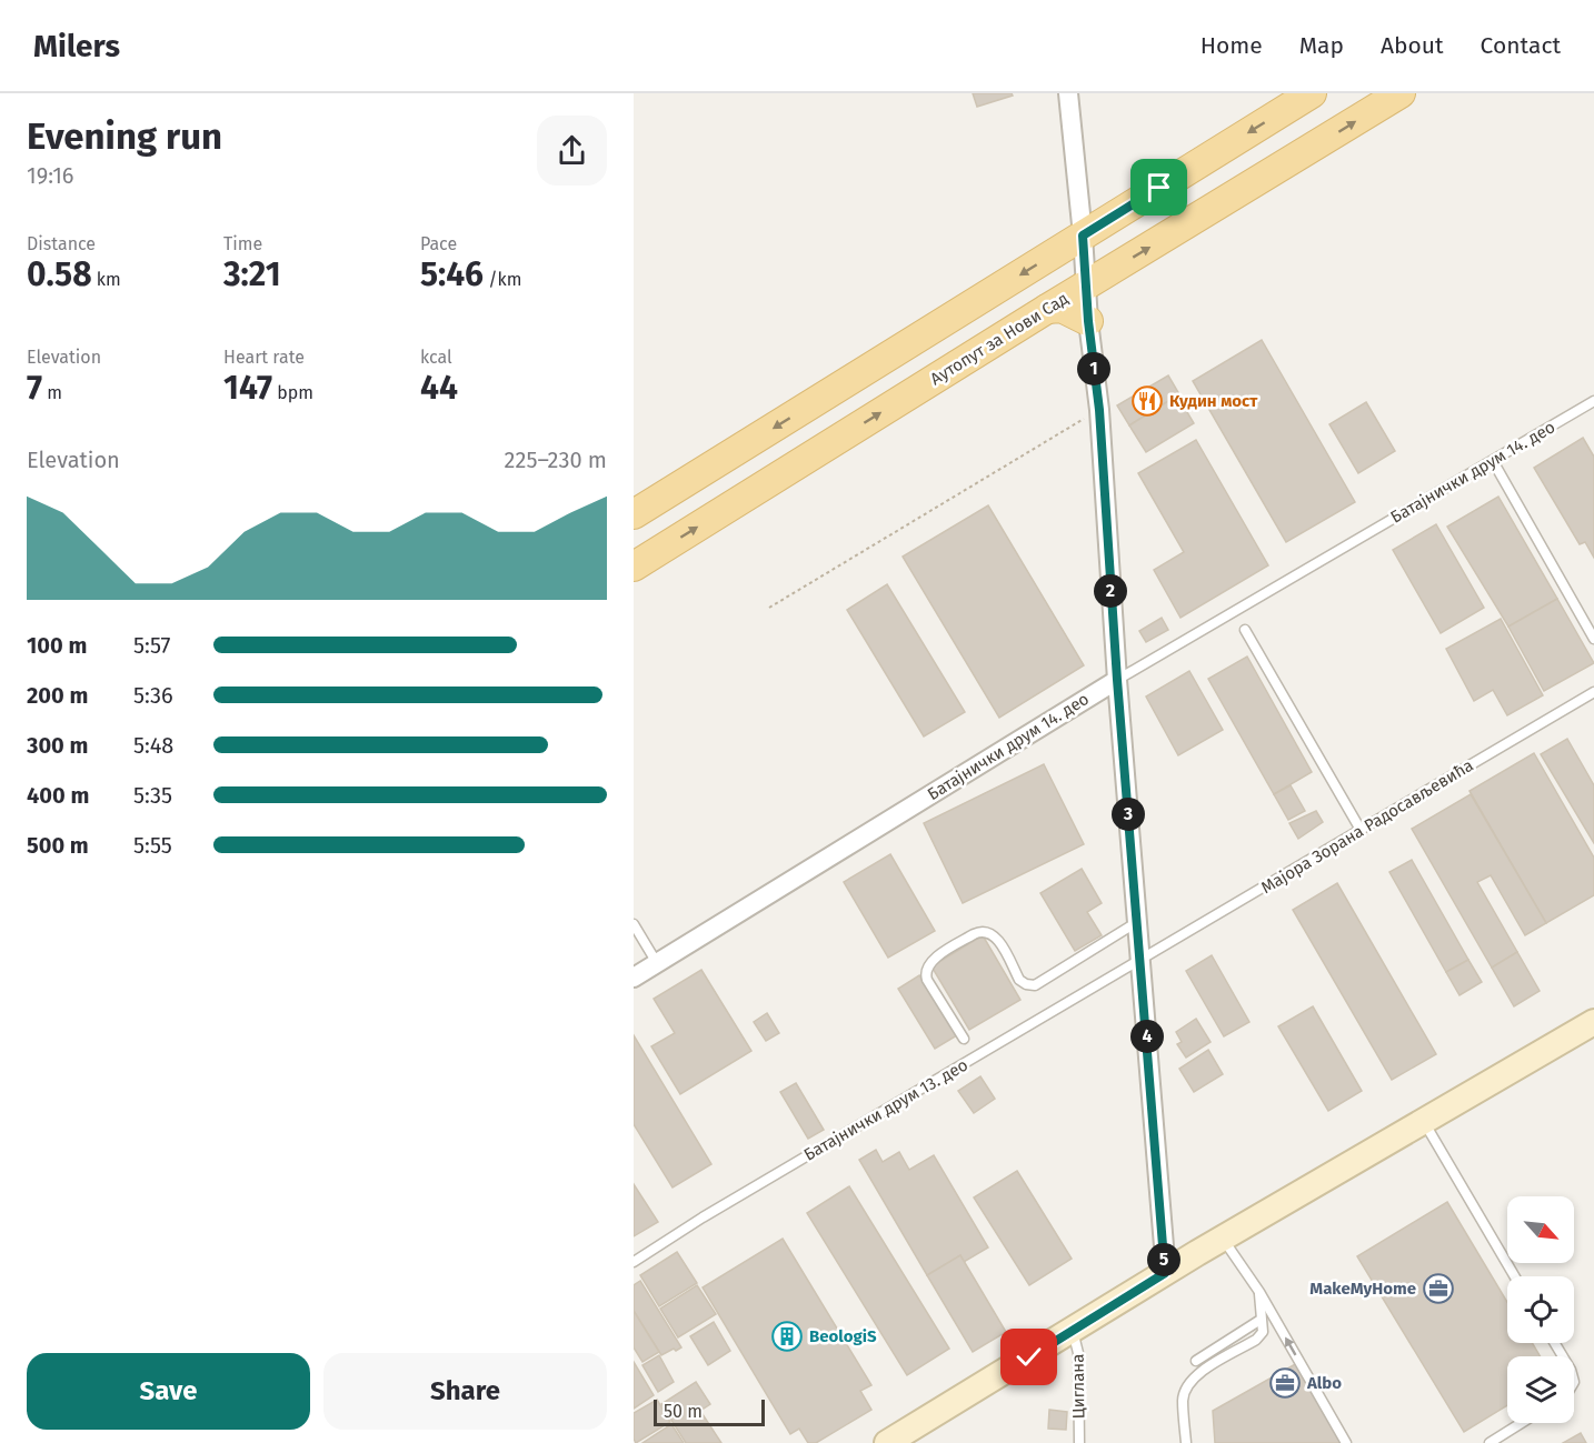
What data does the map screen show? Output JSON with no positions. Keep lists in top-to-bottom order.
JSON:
{
  "streets": {
    "main road": ["Аутопут за Нови Сад"],
    "street": ["Батајнички друм 14. део"],
    "lane": ["Мајора Зорана Радосављевића", "Батајнички друм 13. део", "Циглана"]
  },
  "crossings": [
    ["Мајора Зорана Радосављевића", "Батајнички друм 13. део"]
  ],
  "places": {
    "restaurant": ["Кудин мост"],
    "office": ["MakeMyHome", "Albo"],
    "building": ["BeologiS"]
  },
  "scale_bar": "50 m",
  "north": "bottom right",
  "page": {
    "header": "Milers",
    "nav": [
      "Home",
      "Map",
      "About",
      "Contact"
    ],
    "heading": ["Evening run", "19:16"],
    "stats": [
      ["Distance", "0.58 km"],
      ["Time", "3:21"],
      ["Pace", "5:46 /km"],
      ["Elevation", "7 m"],
      ["Heart rate", "147 bpm"],
      ["kcal", "44"]
    ],
    "pins": [
      "1",
      "2",
      "3",
      "4",
      "5"
    ],
    "chart": ["Elevation", "225–230 m"],
    "list": [
      {
        "name": "100 m",
        "note": "5:57"
      },
      {
        "name": "200 m",
        "note": "5:36"
      },
      {
        "name": "300 m",
        "note": "5:48"
      },
      {
        "name": "400 m",
        "note": "5:35"
      },
      {
        "name": "500 m",
        "note": "5:55"
      }
    ],
    "buttons": ["Save", "Share"],
    "scale": "50 m"
  }
}
